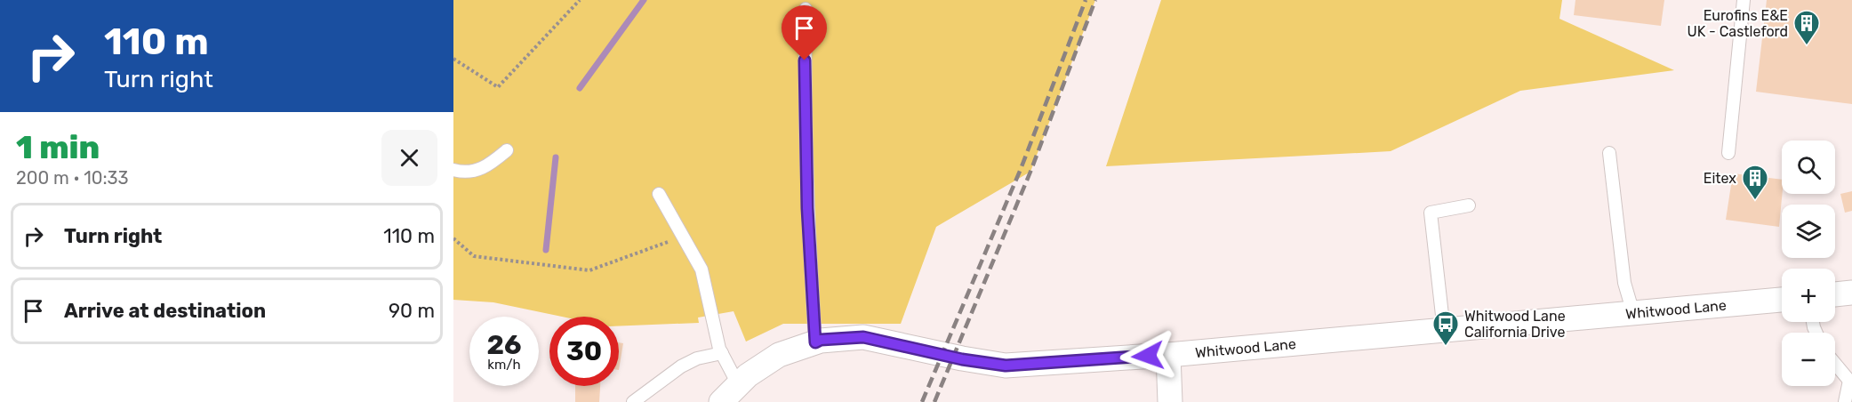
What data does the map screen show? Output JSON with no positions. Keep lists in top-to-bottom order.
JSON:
{
  "streets": {
    "street": ["Whitwood Lane"]
  },
  "places": {
    "building": ["Eurofins E&E UK - Castleford", "Eitex"],
    "bus stop": ["Whitwood Lane California Drive"]
  },
  "page": {
    "turn": ["110 m", "Turn right"],
    "heading": ["1 min", "200 m · 10:33"],
    "map_buttons": ["+", "−"],
    "list": [
      {
        "name": "Turn right",
        "value": "110 m"
      },
      {
        "name": "Arrive at destination",
        "value": "90 m"
      }
    ],
    "speed": "26 km/h",
    "limit": "30"
  }
}
